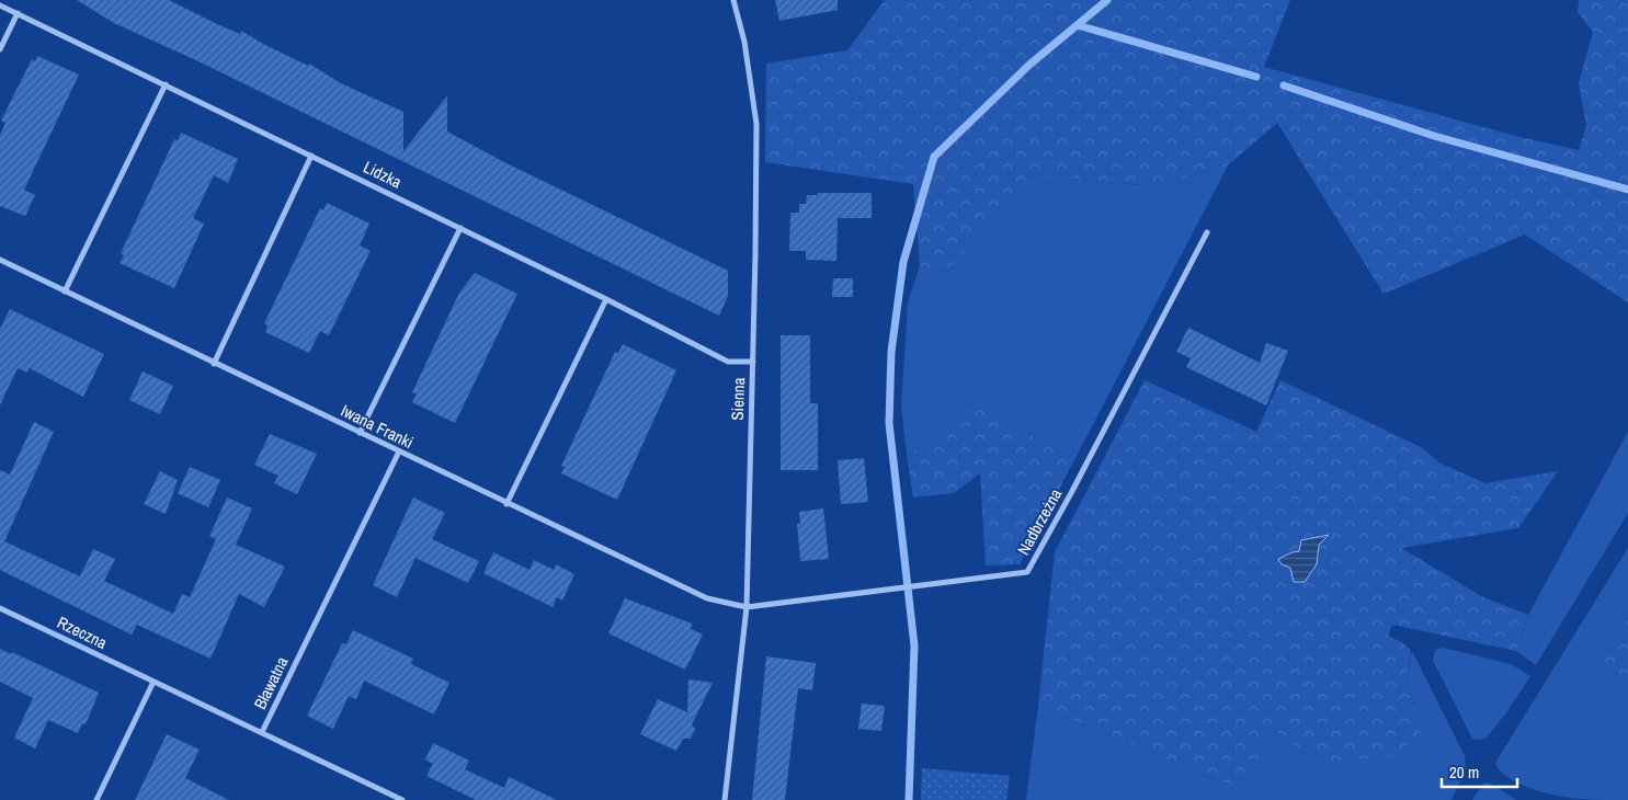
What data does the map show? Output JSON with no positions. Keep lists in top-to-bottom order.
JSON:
{
  "streets": {
    "street": [
      "Lidzka",
      "Sienna",
      "Iwana Franki",
      "Nadbrzeżna",
      "Rzeczna",
      "Bławatna"
    ]
  },
  "crossings": [
    ["Lidzka", "Sienna"],
    ["Sienna", "Iwana Franki"],
    ["Sienna", "Nadbrzeżna"],
    ["Iwana Franki", "Nadbrzeżna"],
    ["Iwana Franki", "Bławatna"],
    ["Rzeczna", "Bławatna"]
  ],
  "scale_bar": "20 m"
}
